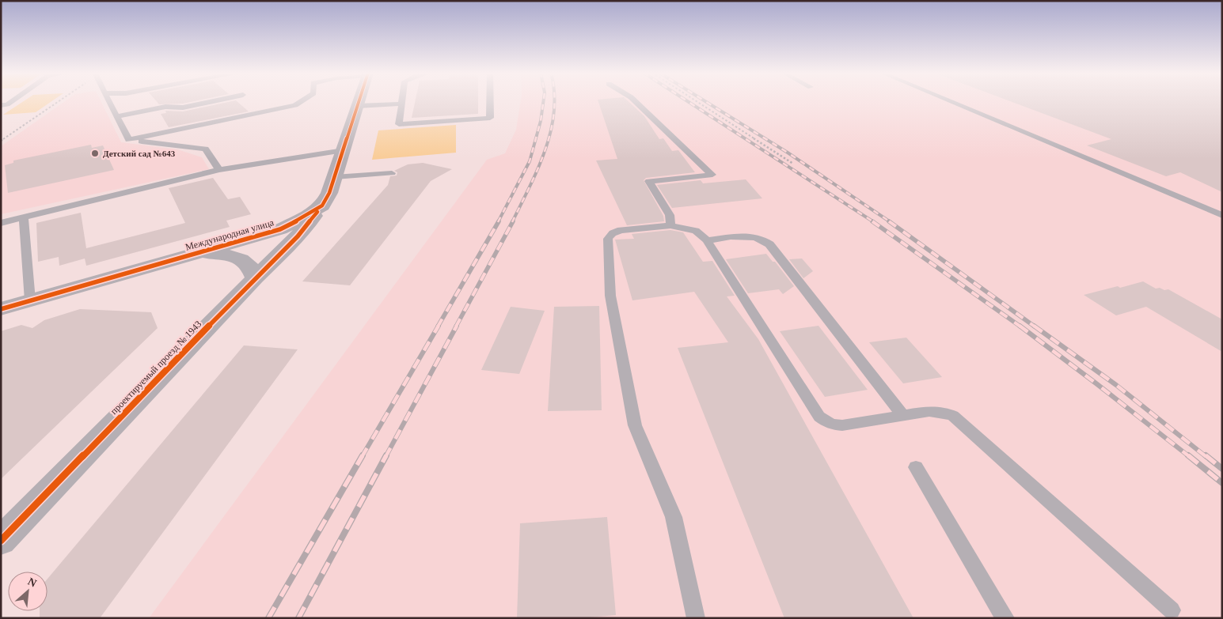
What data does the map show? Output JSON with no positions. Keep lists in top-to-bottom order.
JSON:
{
  "streets": {
    "street": ["Международная улица", "проектируемый проезд № 1943"]
  },
  "crossings": [
    ["Международная улица", "проектируемый проезд № 1943"]
  ],
  "places": ["Детский сад №643"],
  "north": "top right"
}
